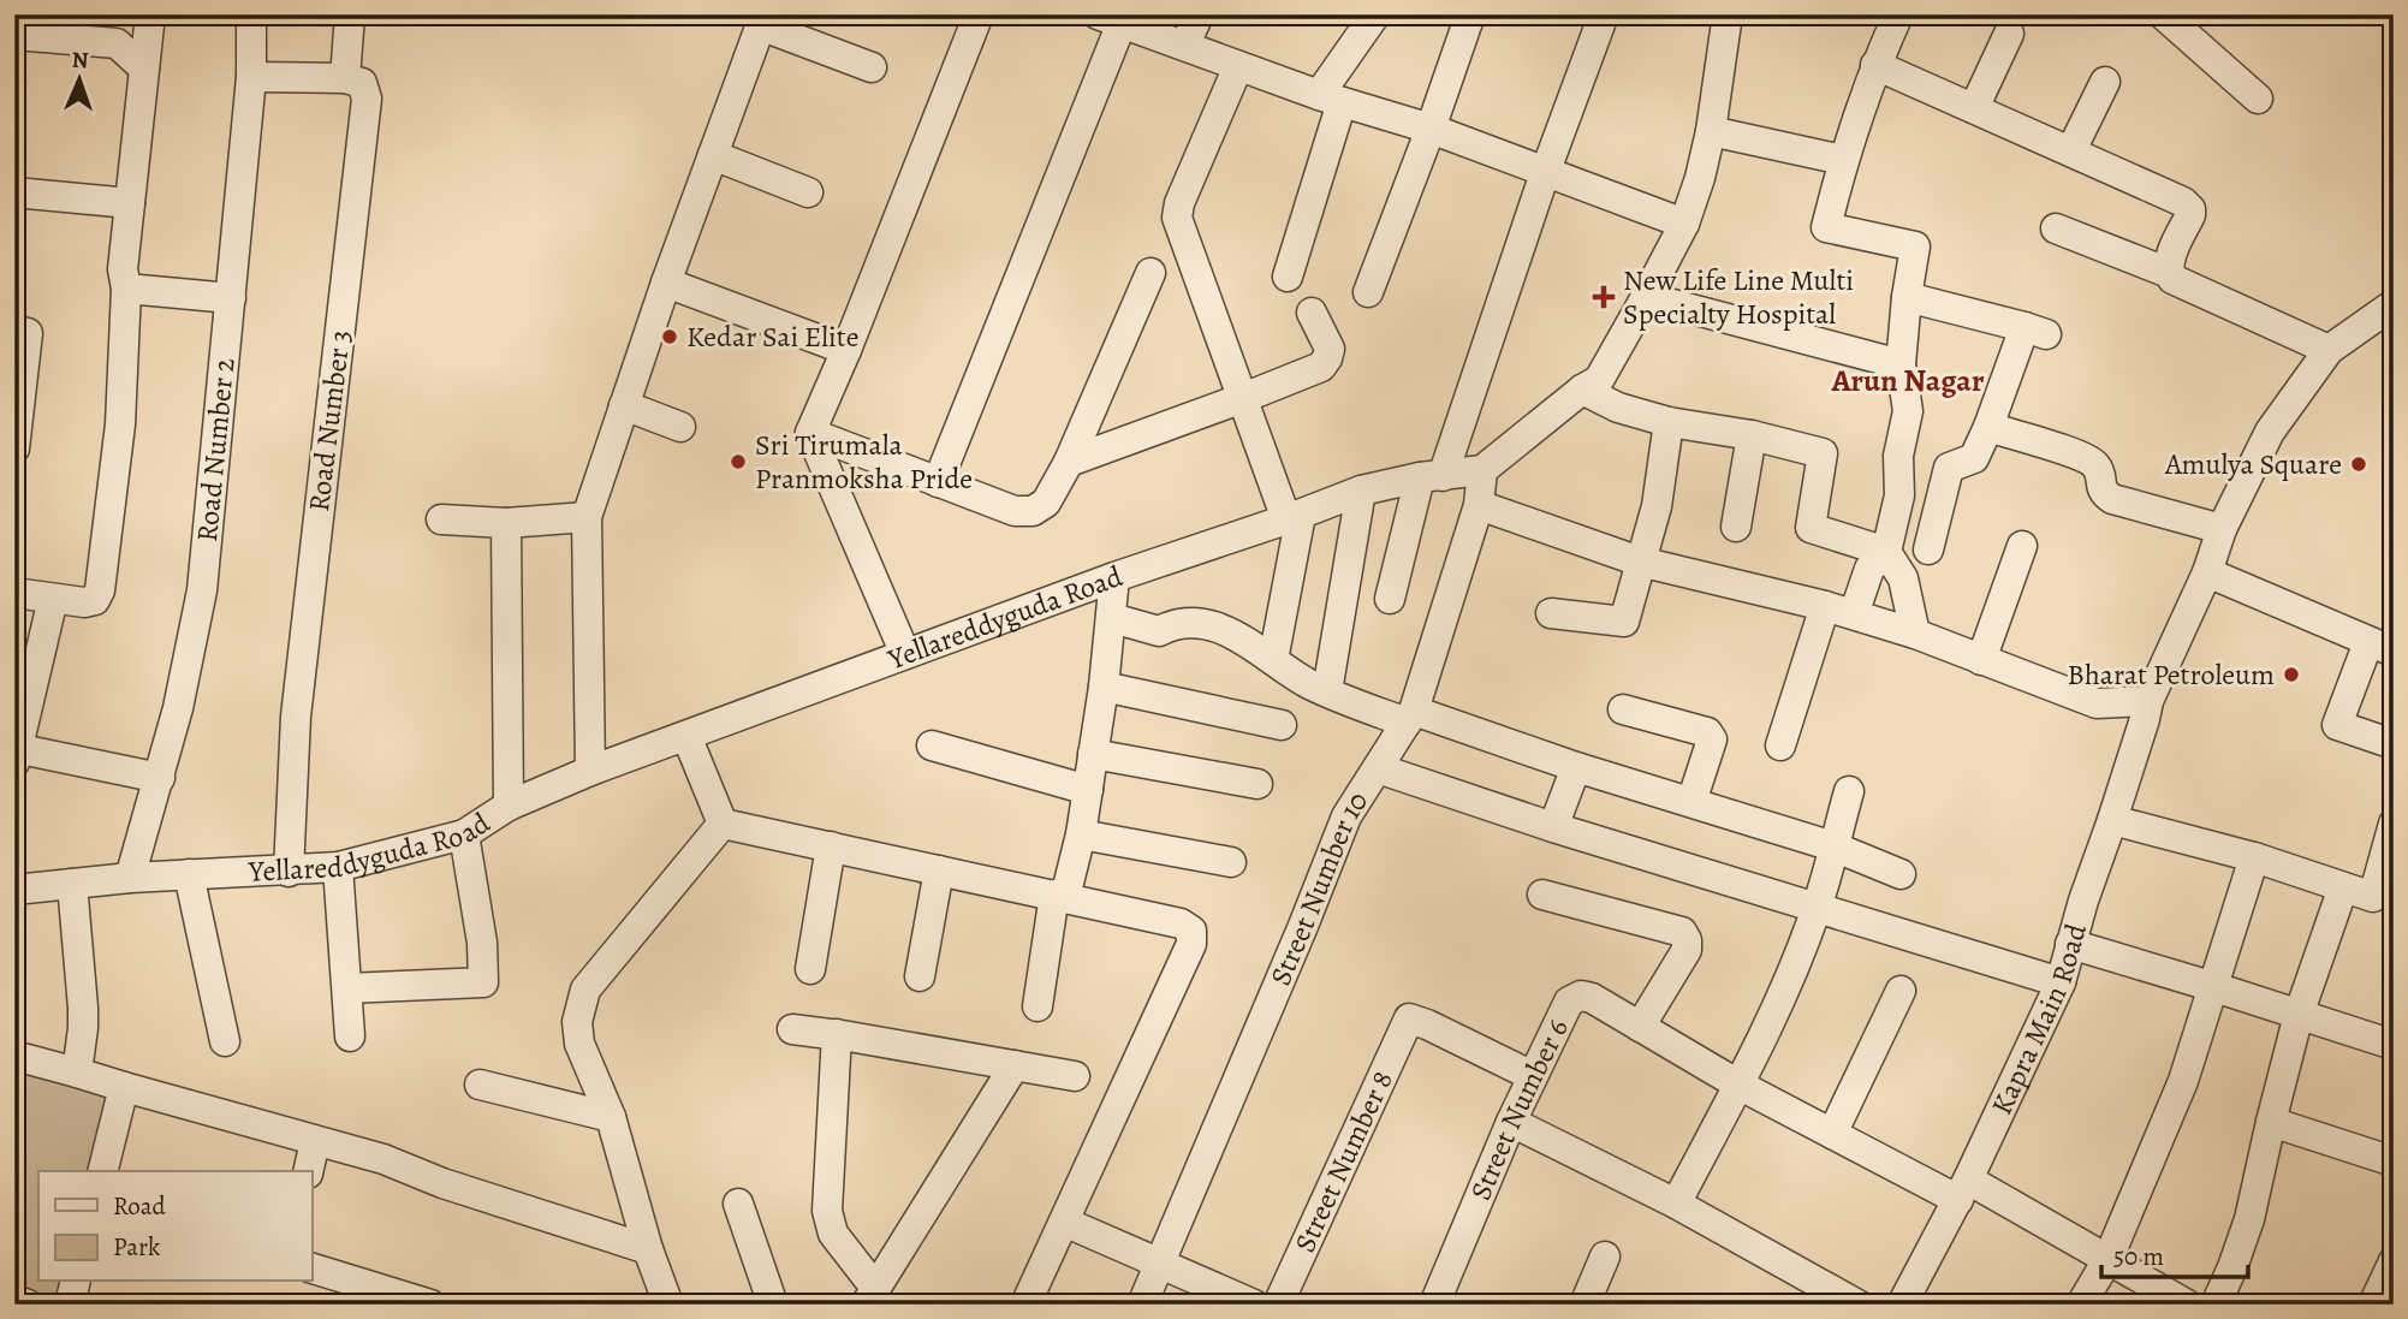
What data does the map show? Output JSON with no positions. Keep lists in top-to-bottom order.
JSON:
{
  "streets": {
    "street": [
      "Road Number 3",
      "Road Number 2",
      "Yellareddyguda Road",
      "Street Number 10",
      "Kapra Main Road",
      "Street Number 6",
      "Street Number 8"
    ]
  },
  "crossings": [
    ["Road Number 3", "Yellareddyguda Road"],
    ["Road Number 2", "Yellareddyguda Road"],
    ["Yellareddyguda Road", "Street Number 10"],
    ["Kapra Main Road", "Street Number 6"],
    ["Street Number 6", "Street Number 8"]
  ],
  "districts": ["Arun Nagar"],
  "places": {
    "health": ["New Life Line Multi Specialty Hospital"],
    "other": [
      "Kedar Sai Elite",
      "Sri Tirumala Pranmoksha Pride",
      "Amulya Square",
      "Bharat Petroleum"
    ]
  },
  "legend": ["Road", "Park"],
  "scale_bar": "50 m",
  "north": "top"
}
